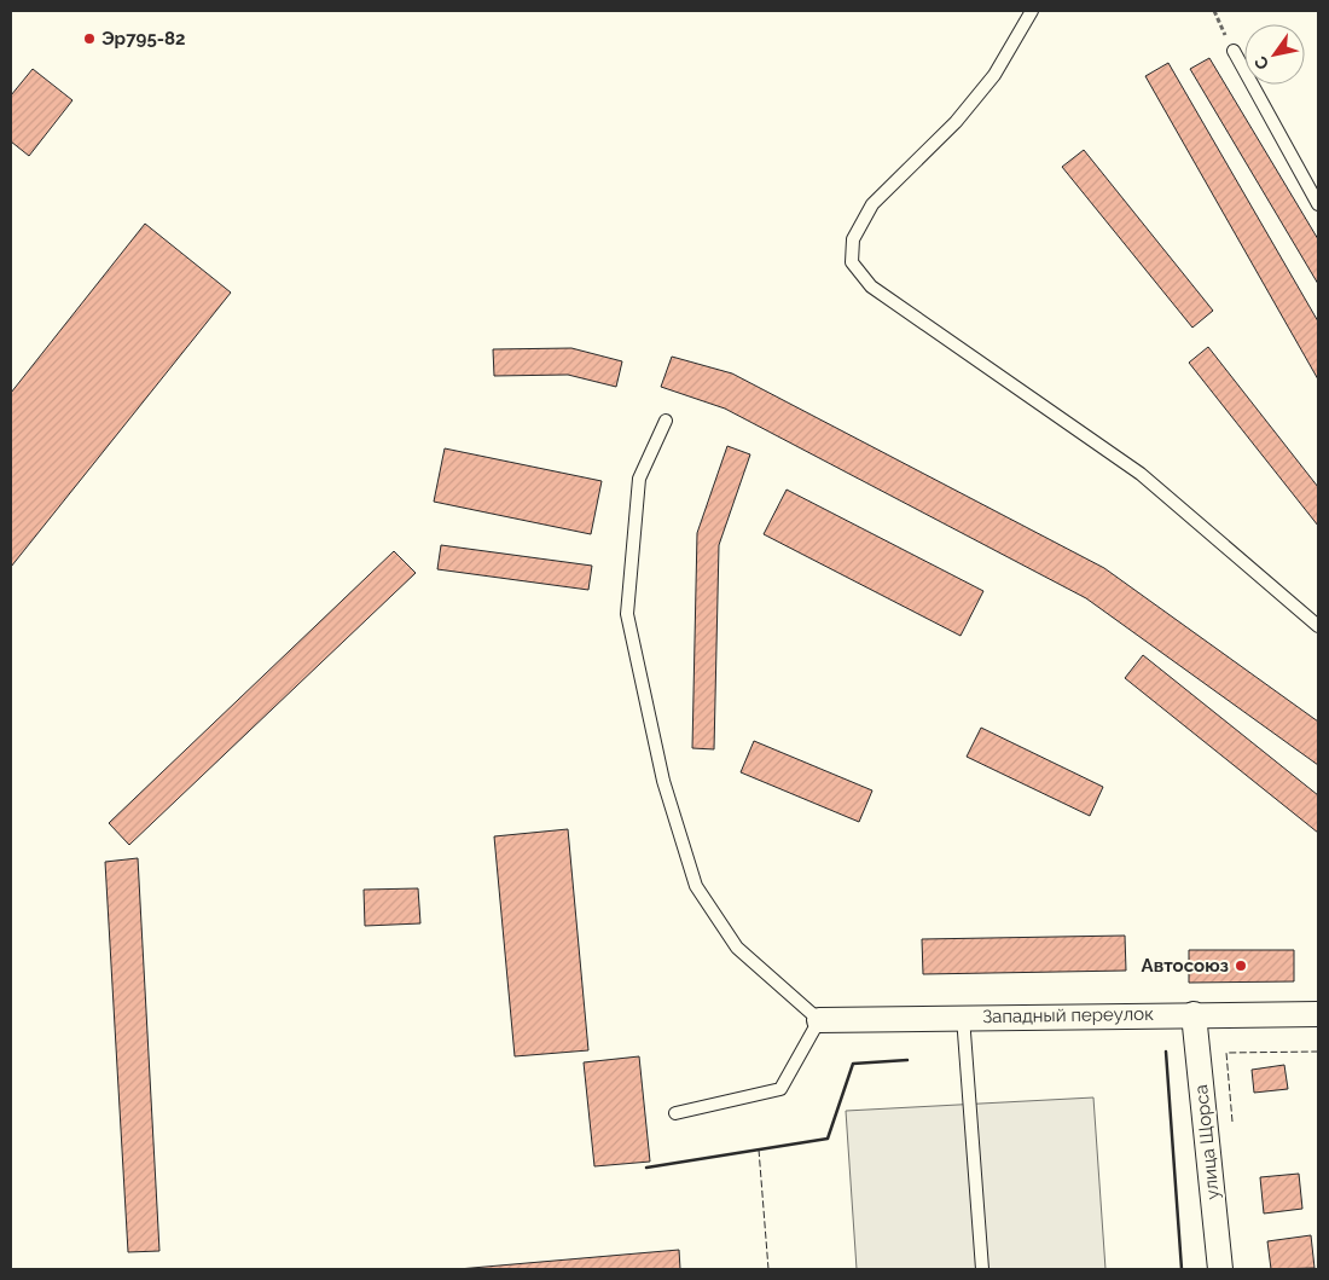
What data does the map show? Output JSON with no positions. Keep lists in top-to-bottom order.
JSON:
{
  "streets": {
    "street": ["Западный переулок", "улица Щорса"]
  },
  "crossings": [
    ["Западный переулок", "улица Щорса"]
  ],
  "places": ["Эр795-82", "Автосоюз"],
  "north": "bottom left"
}
